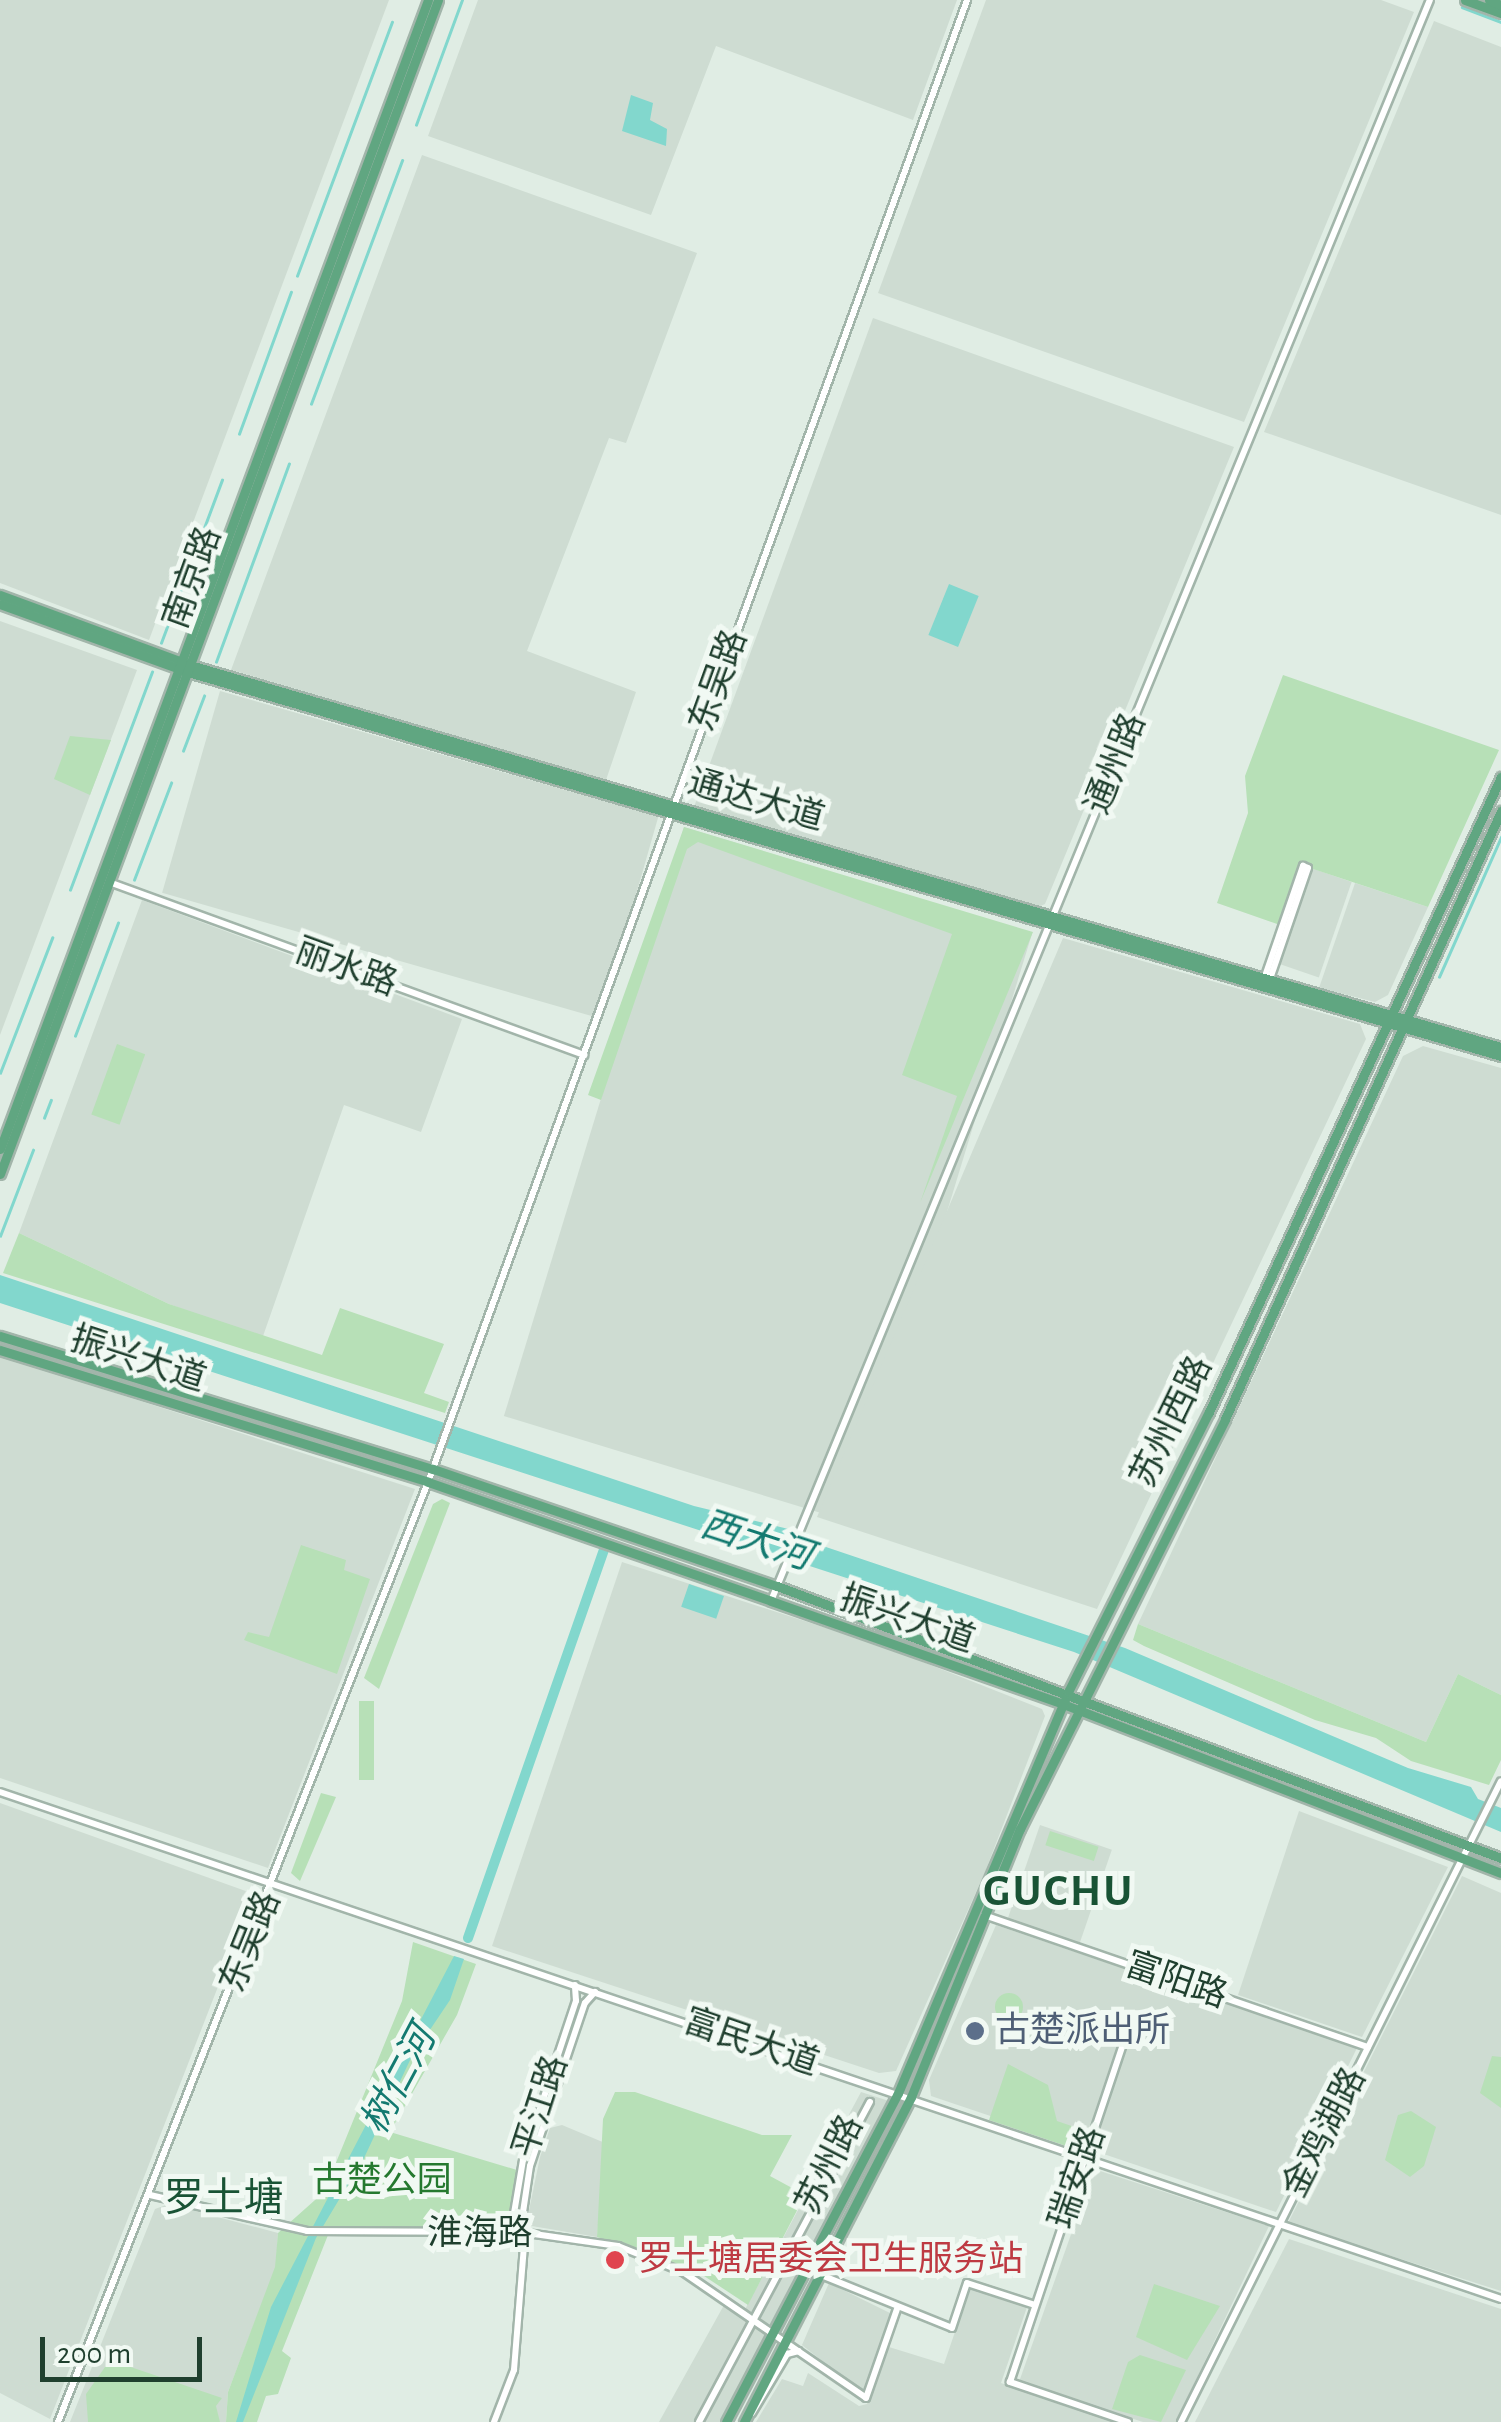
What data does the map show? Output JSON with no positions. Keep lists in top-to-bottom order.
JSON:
{
  "streets": {
    "main road": [
      "南京路",
      "通达大道",
      "振兴大道",
      "苏州西路",
      "苏州路"
    ],
    "street": [
      "东吴路",
      "通州路",
      "丽水路",
      "富阳路",
      "富民大道",
      "平江路",
      "金鸡湖路",
      "瑞安路",
      "淮海路"
    ]
  },
  "crossings": [
    ["南京路", "通达大道"],
    ["南京路", "丽水路"],
    ["东吴路", "通达大道"],
    ["东吴路", "丽水路"],
    ["东吴路", "振兴大道"],
    ["东吴路", "富民大道"],
    ["东吴路", "淮海路"],
    ["通州路", "通达大道"],
    ["通州路", "振兴大道"],
    ["通达大道", "苏州西路"],
    ["振兴大道", "苏州西路"],
    ["振兴大道", "金鸡湖路"],
    ["苏州西路", "富阳路"],
    ["苏州西路", "富民大道"],
    ["苏州西路", "苏州路"],
    ["富阳路", "金鸡湖路"],
    ["富民大道", "平江路"],
    ["富民大道", "金鸡湖路"],
    ["富民大道", "苏州路"],
    ["富民大道", "瑞安路"],
    ["平江路", "淮海路"],
    ["苏州路", "淮海路"]
  ],
  "districts": ["GUCHU", "罗土塘"],
  "water": ["西大河", "树仁河"],
  "parks": ["古楚公园"],
  "places": ["古楚派出所", "罗土塘居委会卫生服务站"],
  "scale_bar": "200 m"
}
